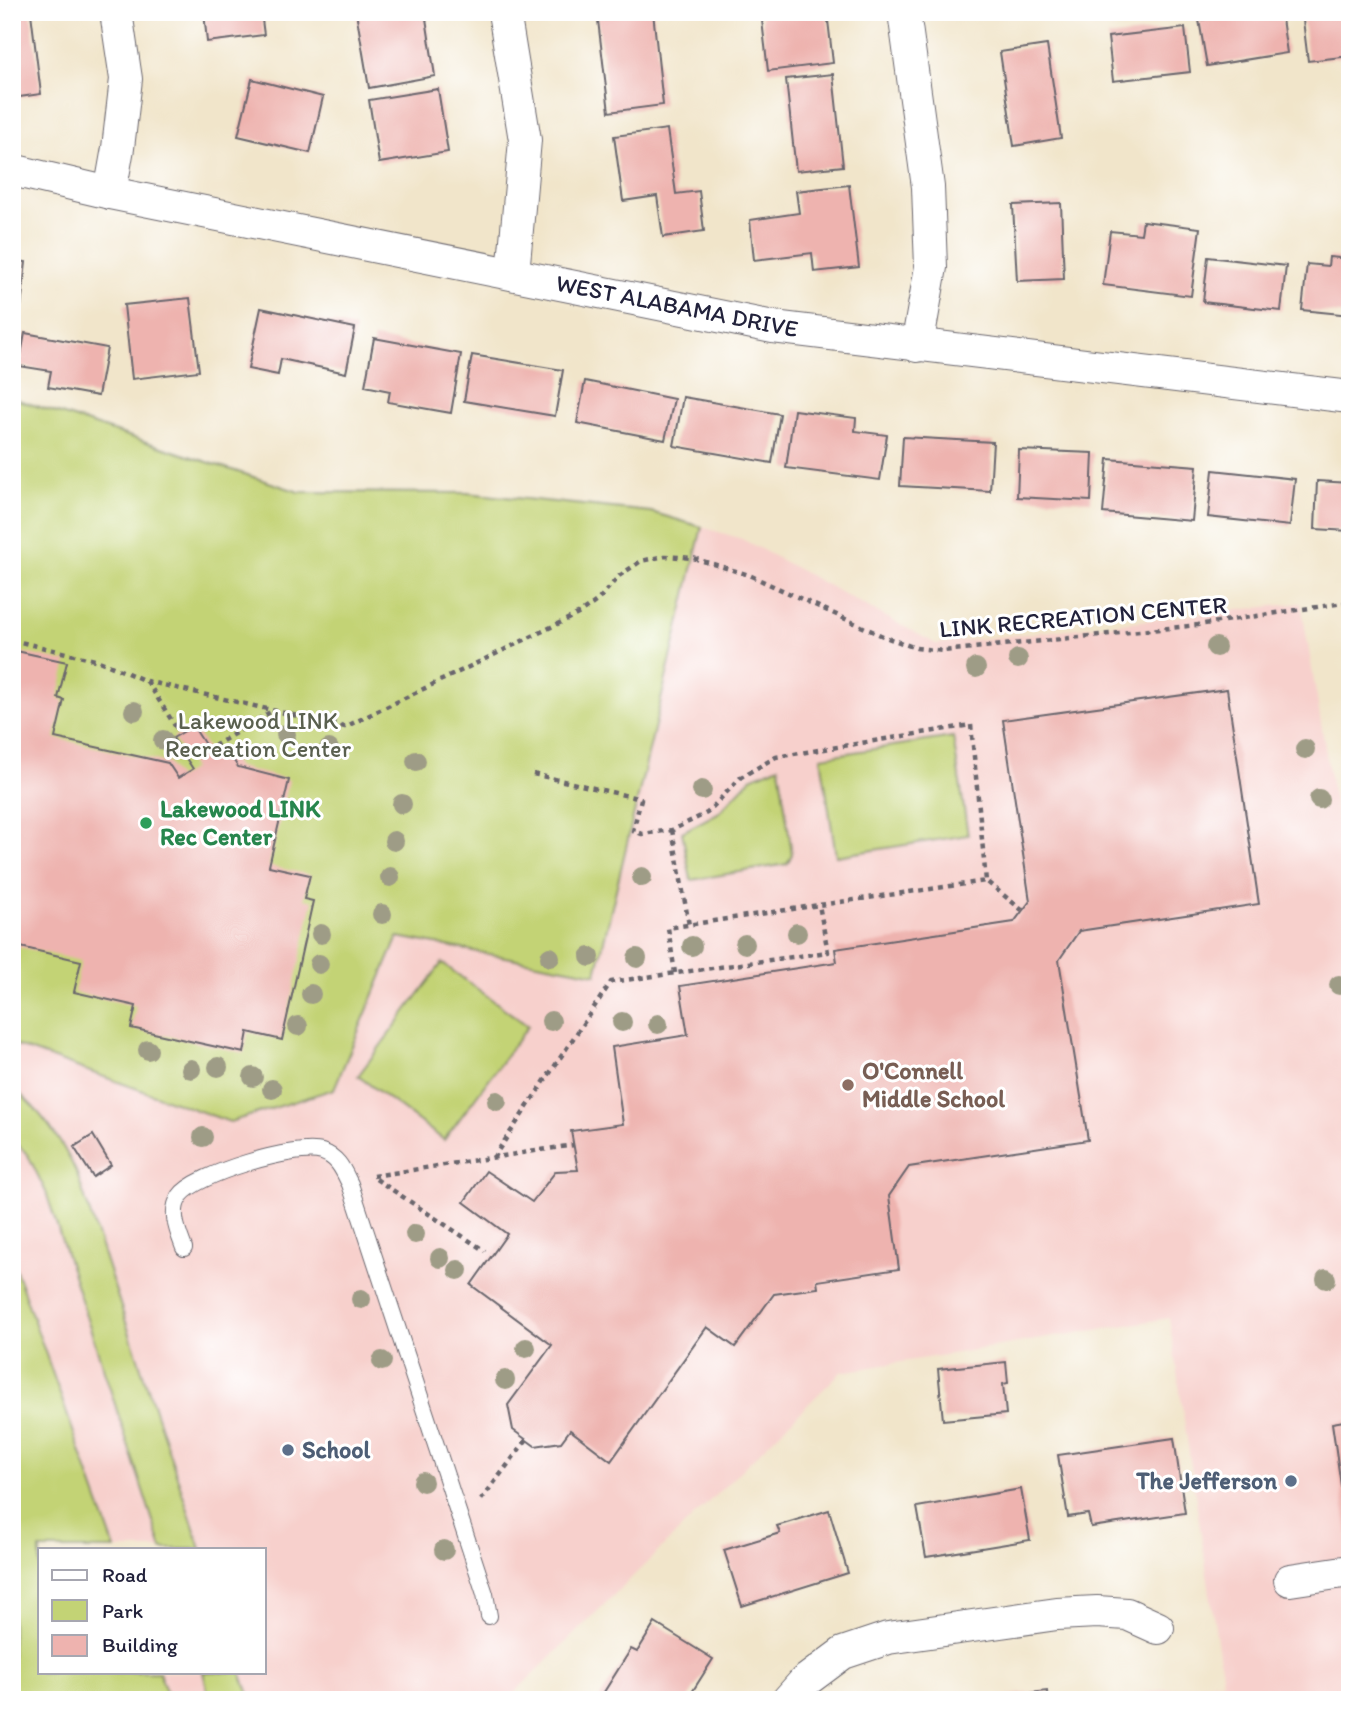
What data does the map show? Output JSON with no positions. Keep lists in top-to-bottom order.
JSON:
{
  "streets": {
    "street": ["WEST ALABAMA DRIVE"],
    "path": ["LINK RECREATION CENTER"]
  },
  "parks": ["Lakewood LINK Recreation Center"],
  "places": [
    "Lakewood LINK Rec Center",
    "O'Connell Middle School",
    "School",
    "The Jefferson"
  ],
  "legend": ["Road", "Park", "Building"]
}
